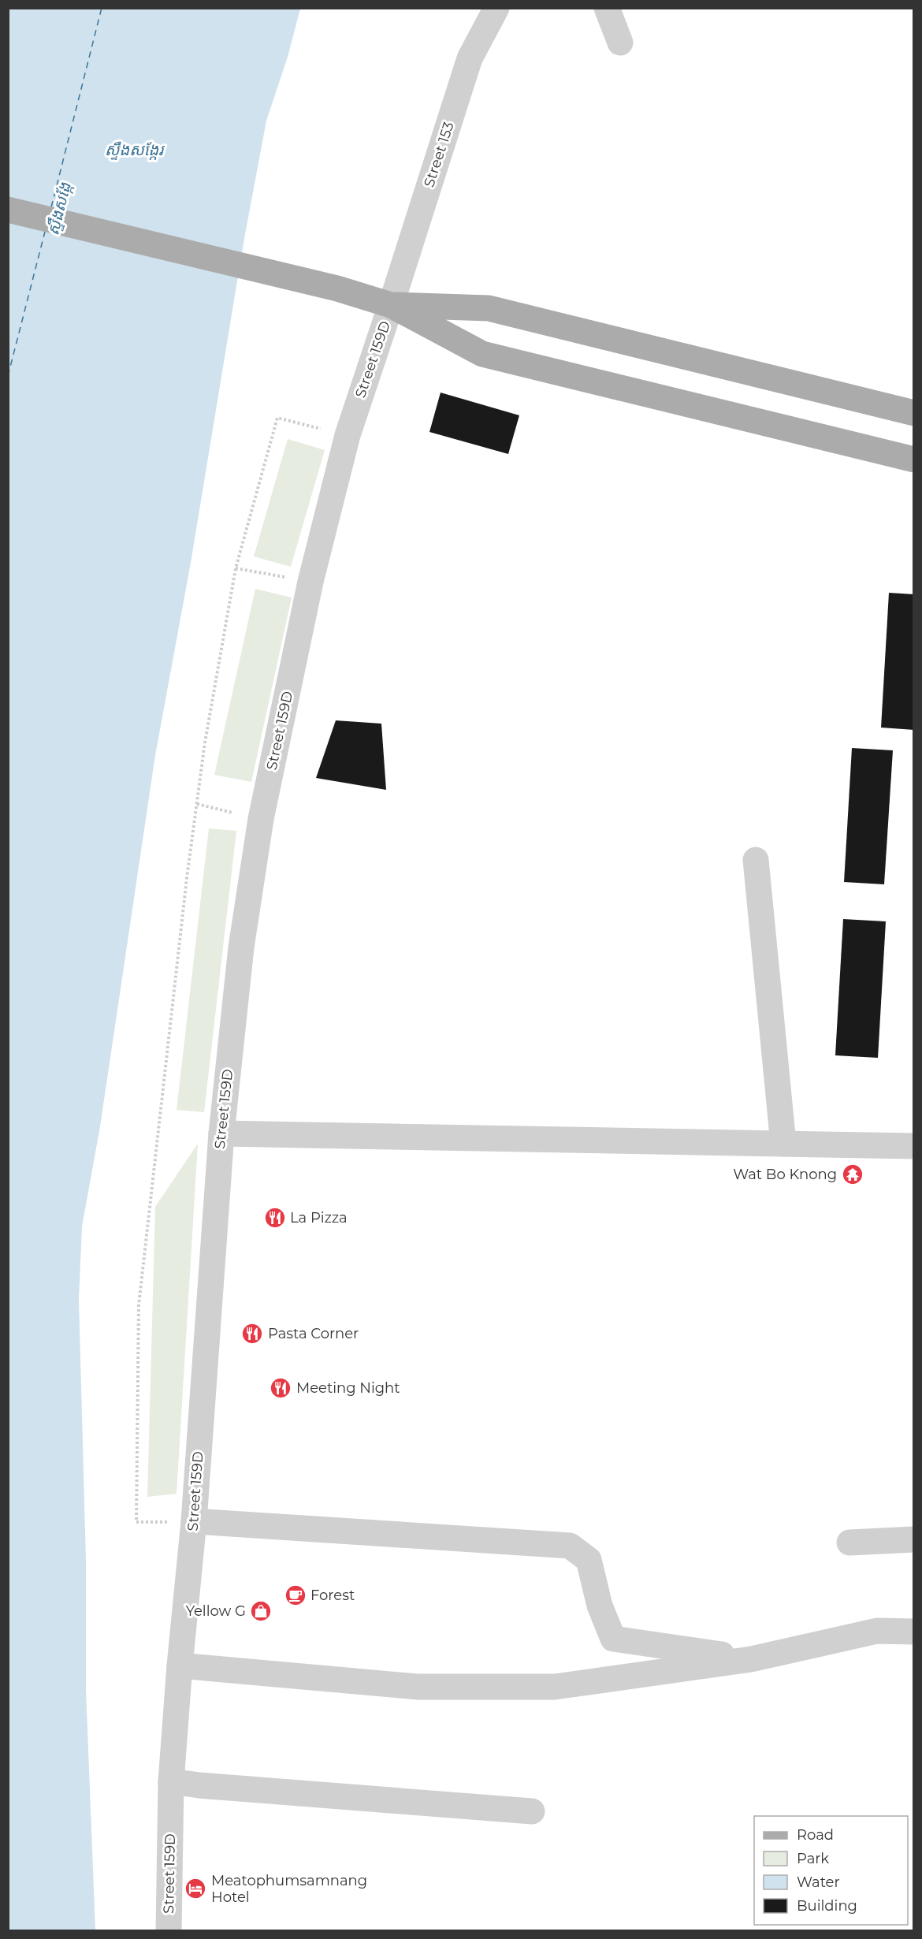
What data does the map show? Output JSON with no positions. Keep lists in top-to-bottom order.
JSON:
{
  "streets": {
    "street": ["Street 153", "Street 159D"]
  },
  "crossings": [
    ["Street 153", "Street 159D"]
  ],
  "water": ["ស្ទឹងសង្កែរ", "ស្ទឹងសង្កែ"],
  "places": {
    "temple": ["Wat Bo Knong"],
    "restaurant": ["La Pizza", "Pasta Corner", "Meeting Night"],
    "cafe": ["Forest"],
    "shop": ["Yellow G"],
    "hotel": ["Meatophumsamnang Hotel"]
  },
  "legend": [
    "Road",
    "Park",
    "Water",
    "Building"
  ]
}
